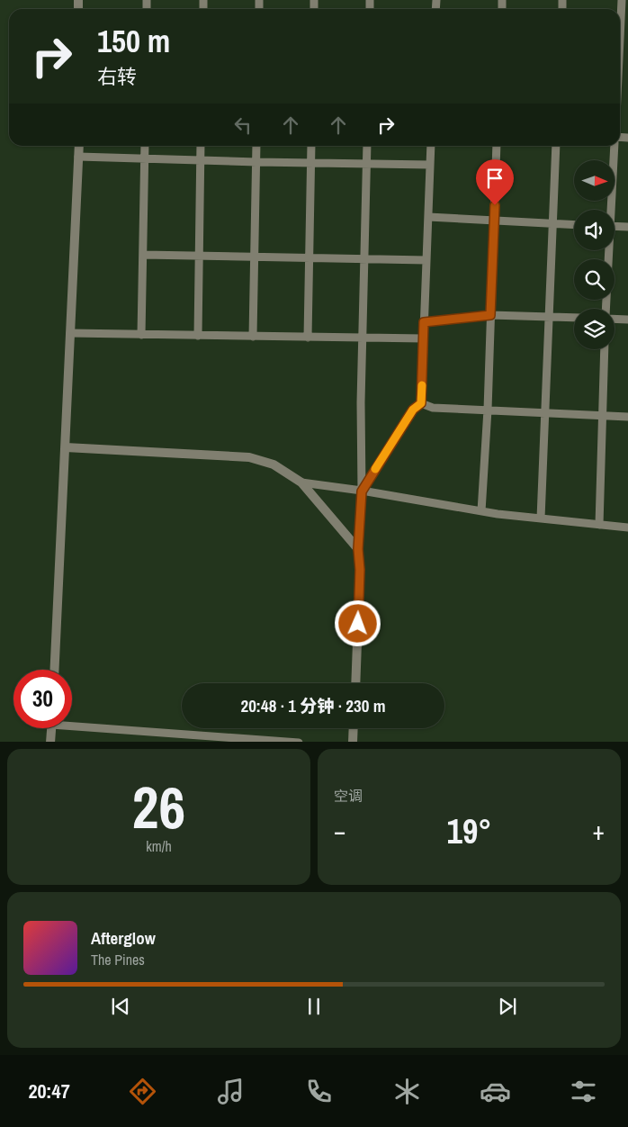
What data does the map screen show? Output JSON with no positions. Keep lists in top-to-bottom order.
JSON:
{
  "north": "right",
  "page": {
    "turn": ["150 m", "右转"],
    "limit": "30",
    "trip": "20:48 · 1 分钟 · 230 m",
    "tile": [
      ["26", "km/h"],
      "空调"
    ],
    "heat": ["−", "19°", "+"],
    "song": ["Afterglow", "The Pines"],
    "tabs": "20:47"
  }
}
